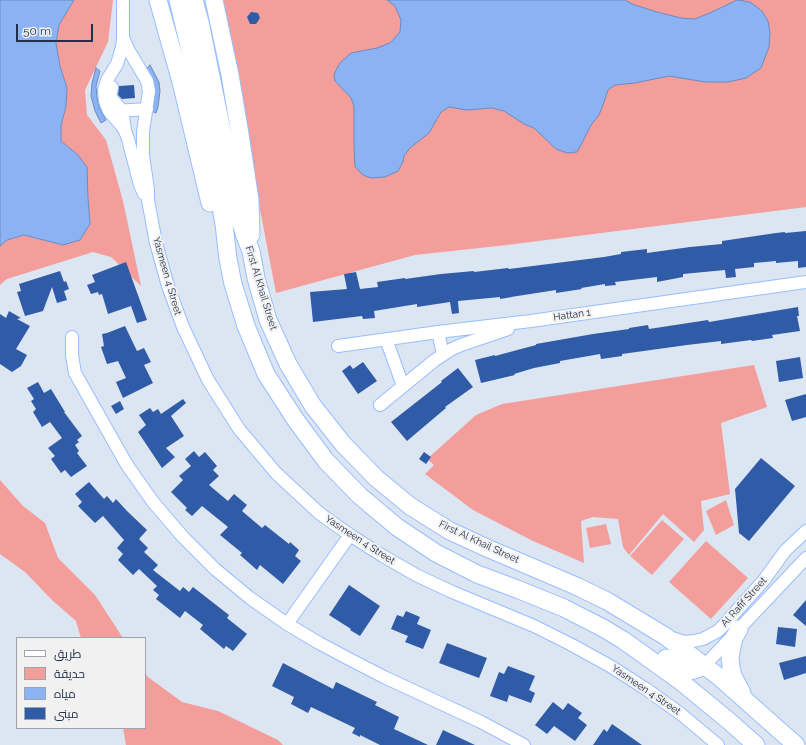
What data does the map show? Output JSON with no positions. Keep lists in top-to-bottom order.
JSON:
{
  "streets": {
    "main road": ["First Al Khail Street"],
    "street": ["Yasmeen 4 Street", "Hattan 1", "Al Rafif Street"]
  },
  "crossings": [
    ["First Al Khail Street", "Al Rafif Street"]
  ],
  "legend": [
    "طريق",
    "حديقة",
    "مياه",
    "مبنى"
  ],
  "scale_bar": "50 m"
}
